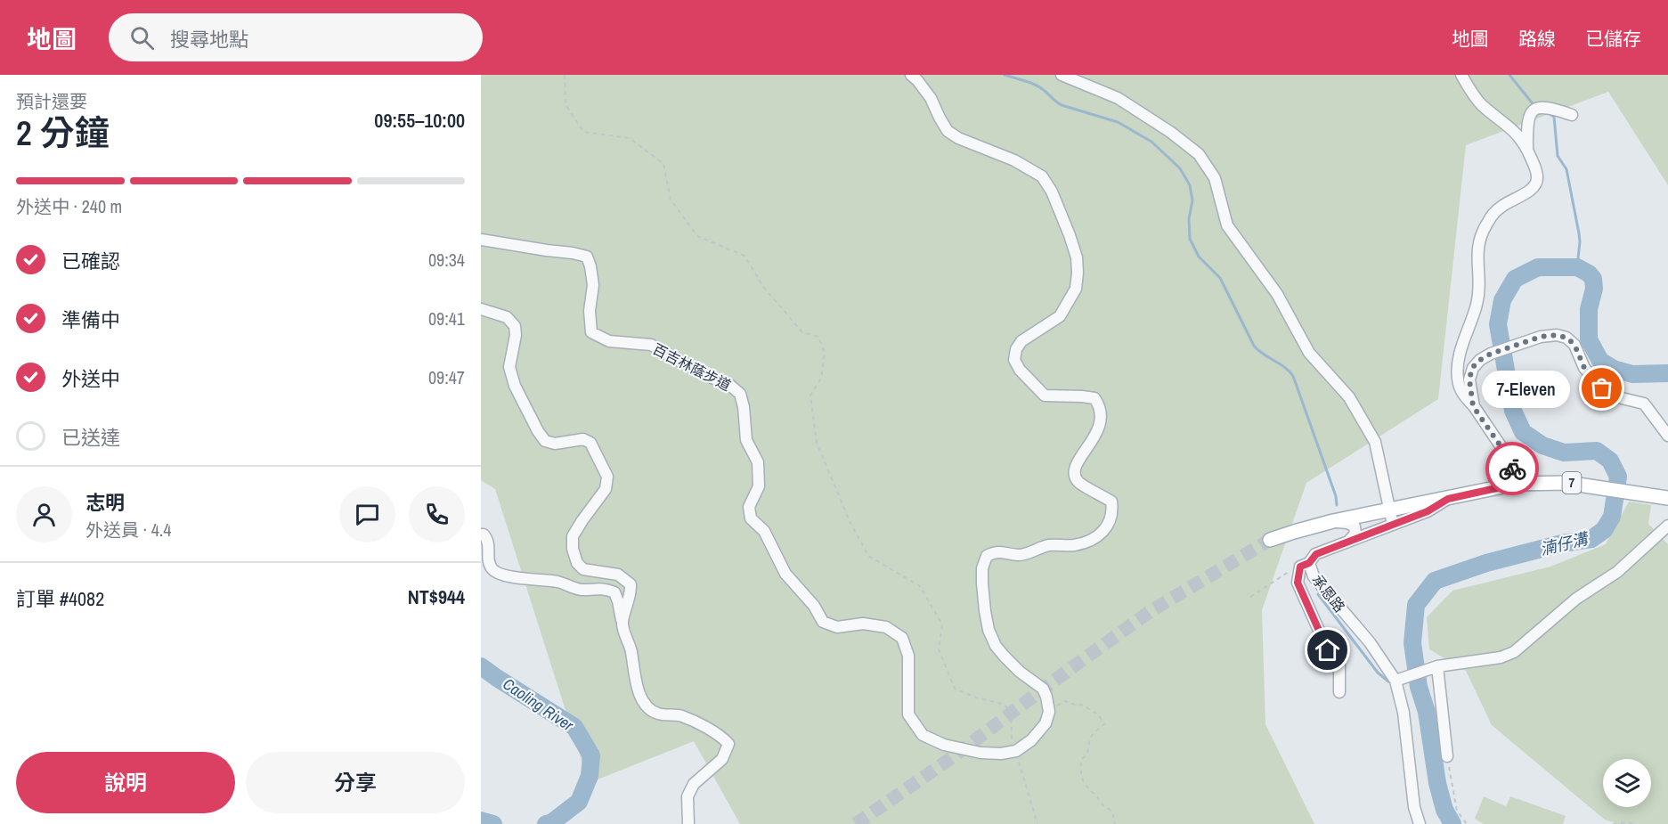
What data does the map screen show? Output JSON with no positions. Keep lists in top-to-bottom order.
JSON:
{
  "streets": {
    "main road": ["7"],
    "street": ["百吉林蔭步道", "承恩路"]
  },
  "crossings": [
    ["7", "承恩路"]
  ],
  "water": ["湳仔溝", "Caoling River"],
  "places": ["7-Eleven"],
  "page": {
    "header": "地圖",
    "search": "搜尋地點",
    "nav": ["地圖", "路線", "已儲存"],
    "heading": ["2 分鐘", "預計還要", "09:55–10:00"],
    "panel": [
      "志明",
      "外送員 · 4.4",
      "訂單 #4082",
      "NT$944"
    ],
    "bar": "外送中 · 240 m",
    "list": [
      ["已確認", "09:34"],
      ["準備中", "09:41"],
      ["外送中", "09:47"],
      "已送達"
    ],
    "bubble": "7-Eleven",
    "buttons": ["說明", "分享"]
  }
}
